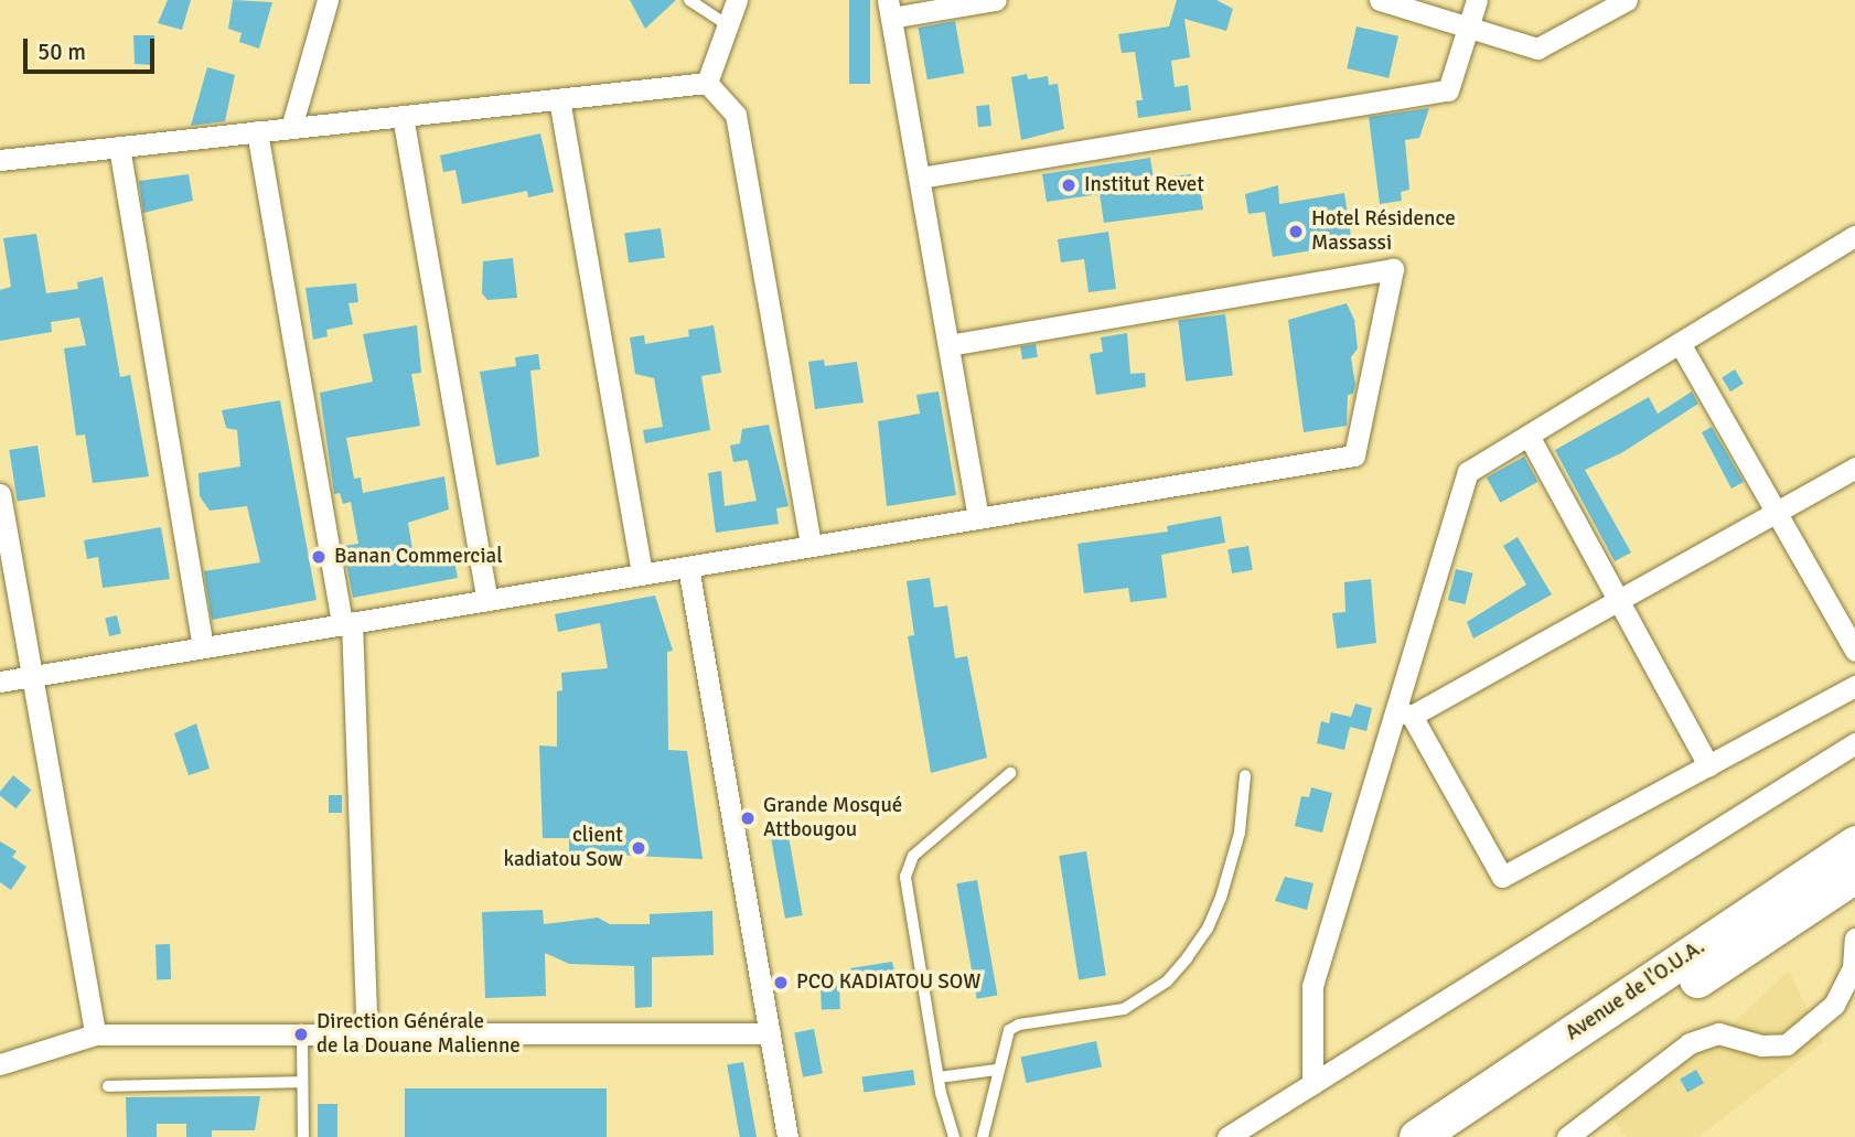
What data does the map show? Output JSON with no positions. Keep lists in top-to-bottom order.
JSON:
{
  "streets": {
    "highway": ["Avenue de l'O.U.A."]
  },
  "places": [
    "Institut Revet",
    "Hotel Résidence Massassi",
    "Banan Commercial",
    "Grande Mosqué Attbougou",
    "client kadiatou Sow",
    "PCO KADIATOU SOW",
    "Direction Générale de la Douane Malienne"
  ],
  "scale_bar": "50 m"
}
